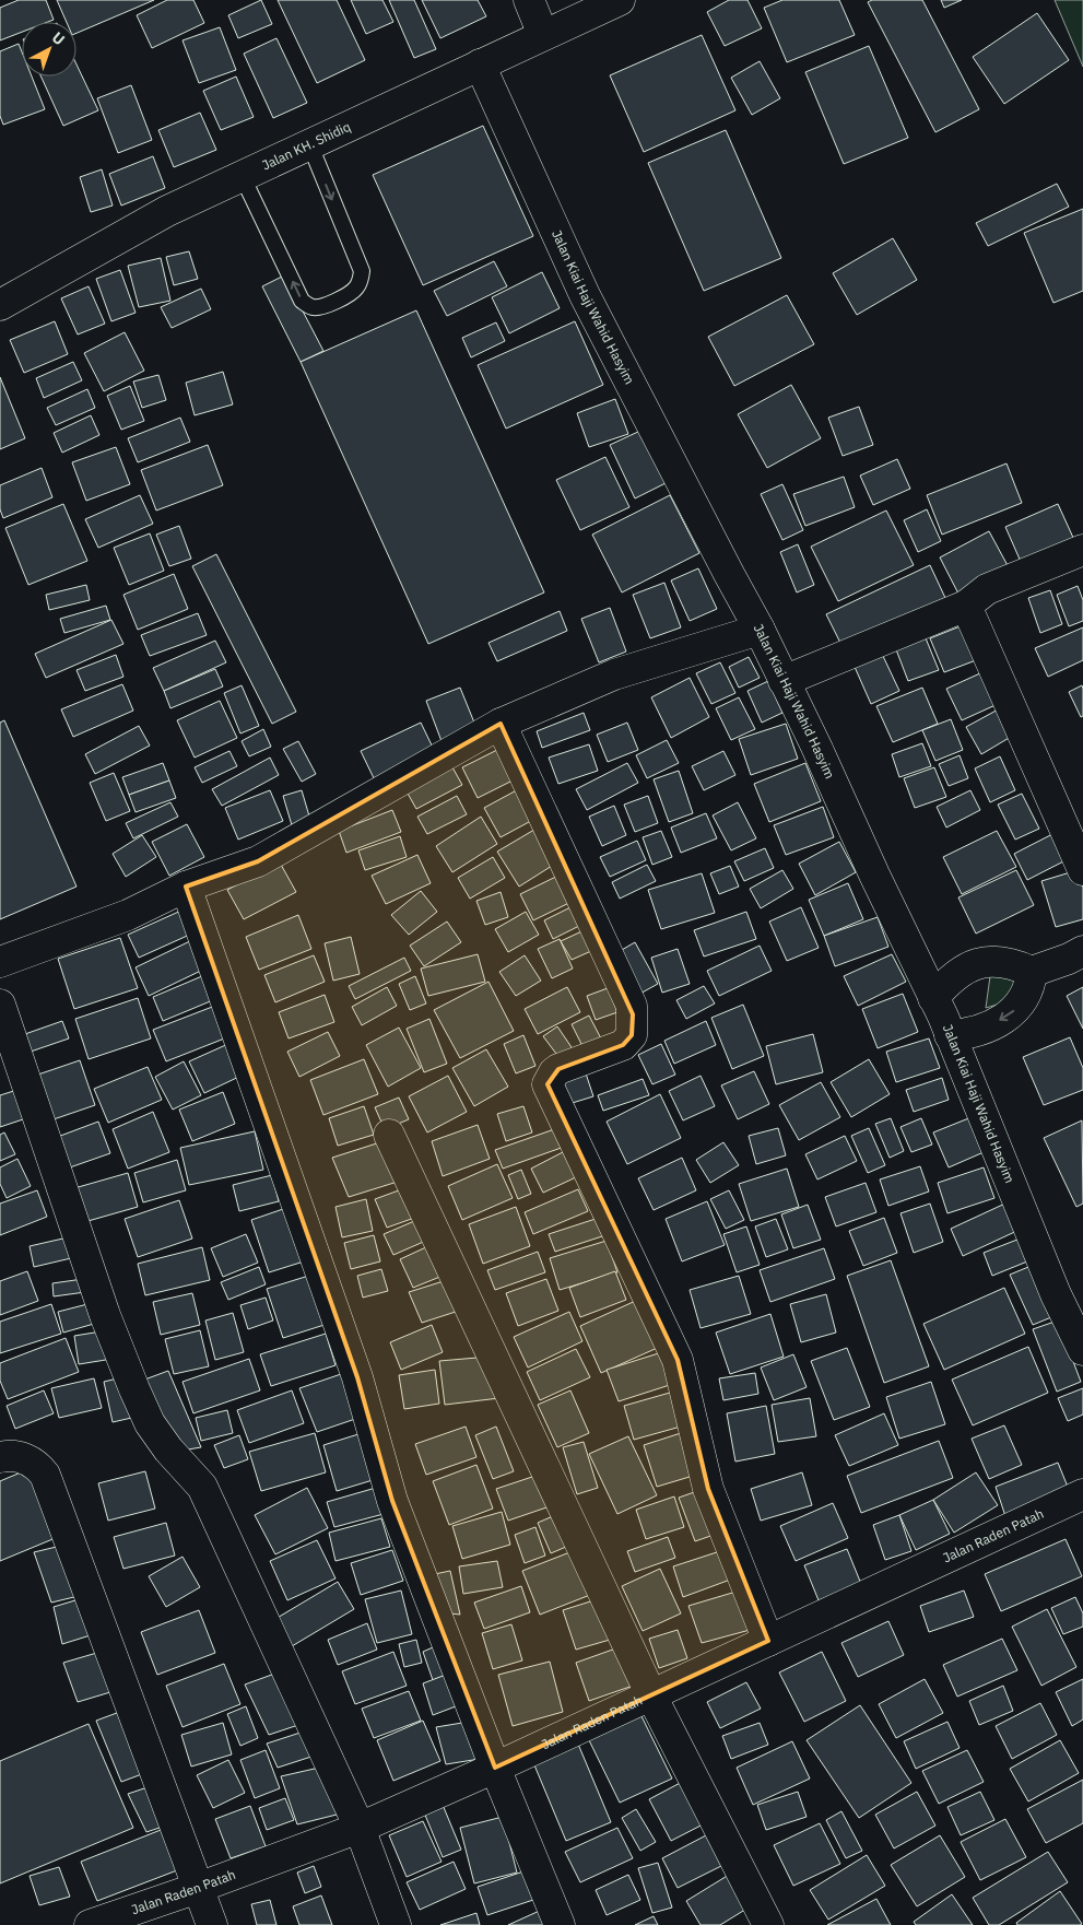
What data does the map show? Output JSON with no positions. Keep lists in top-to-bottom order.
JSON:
{
  "streets": {
    "street": ["Jalan KH. Shidiq", "Jalan Kiai Haji Wahid Hasyim", "Jalan Raden Patah"]
  },
  "crossings": [
    ["Jalan KH. Shidiq", "Jalan Kiai Haji Wahid Hasyim"]
  ],
  "north": "top right"
}
